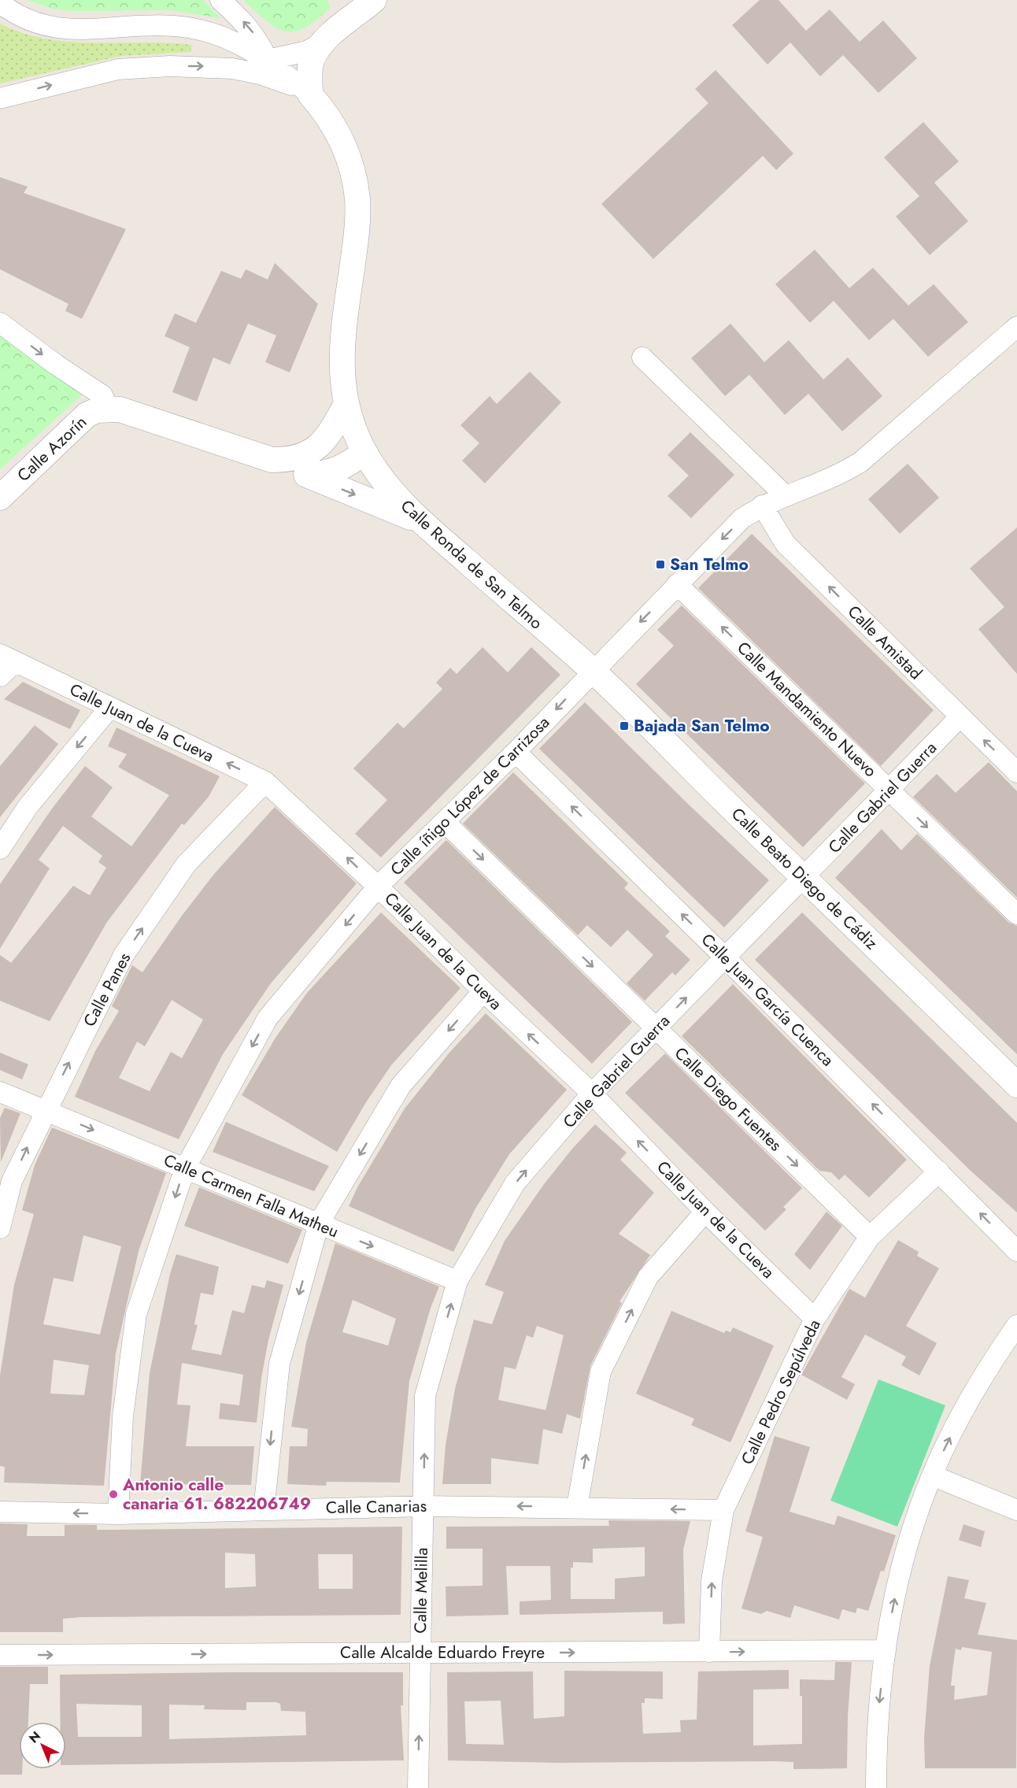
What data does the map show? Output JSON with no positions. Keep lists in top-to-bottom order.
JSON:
{
  "streets": {
    "street": [
      "Calle Azorín",
      "Calle Ronda de San Telmo",
      "Calle Amistad",
      "Calle Mandamiento Nuevo",
      "Calle Juan de la Cueva",
      "Calle íñigo López de Carrizosa",
      "Calle Gabriel Guerra",
      "Calle Beato Diego de Cádiz",
      "Calle Panes",
      "Calle Juan García Cuenca",
      "Calle Diego Fuentes",
      "Calle Carmen Falla Matheu",
      "Calle Pedro Sepúlveda",
      "Calle Canarias",
      "Calle Melilla",
      "Calle Alcalde Eduardo Freyre"
    ]
  },
  "crossings": [
    ["Calle Ronda de San Telmo", "Calle íñigo López de Carrizosa"],
    ["Calle Ronda de San Telmo", "Calle Beato Diego de Cádiz"],
    ["Calle Amistad", "Calle Gabriel Guerra"],
    ["Calle Mandamiento Nuevo", "Calle Gabriel Guerra"],
    ["Calle Juan de la Cueva", "Calle íñigo López de Carrizosa"],
    ["Calle Juan de la Cueva", "Calle Gabriel Guerra"],
    ["Calle Juan de la Cueva", "Calle Panes"],
    ["Calle Juan de la Cueva", "Calle Pedro Sepúlveda"],
    ["Calle íñigo López de Carrizosa", "Calle Beato Diego de Cádiz"],
    ["Calle íñigo López de Carrizosa", "Calle Juan García Cuenca"],
    ["Calle íñigo López de Carrizosa", "Calle Diego Fuentes"],
    ["Calle íñigo López de Carrizosa", "Calle Carmen Falla Matheu"],
    ["Calle íñigo López de Carrizosa", "Calle Canarias"],
    ["Calle Gabriel Guerra", "Calle Beato Diego de Cádiz"],
    ["Calle Gabriel Guerra", "Calle Juan García Cuenca"],
    ["Calle Gabriel Guerra", "Calle Diego Fuentes"],
    ["Calle Gabriel Guerra", "Calle Carmen Falla Matheu"],
    ["Calle Gabriel Guerra", "Calle Canarias"],
    ["Calle Gabriel Guerra", "Calle Melilla"],
    ["Calle Panes", "Calle Carmen Falla Matheu"],
    ["Calle Juan García Cuenca", "Calle Pedro Sepúlveda"],
    ["Calle Diego Fuentes", "Calle Pedro Sepúlveda"],
    ["Calle Pedro Sepúlveda", "Calle Canarias"],
    ["Calle Pedro Sepúlveda", "Calle Alcalde Eduardo Freyre"],
    ["Calle Canarias", "Calle Melilla"],
    ["Calle Melilla", "Calle Alcalde Eduardo Freyre"]
  ],
  "one_way": [
    "Calle Amistad",
    "Calle Juan de la Cueva",
    "Calle Juan García Cuenca",
    "Calle Diego Fuentes",
    "Calle Carmen Falla Matheu",
    "Calle Canarias",
    "Calle Melilla",
    "Calle Alcalde Eduardo Freyre"
  ],
  "places": {
    "transit": ["San Telmo", "Bajada San Telmo"],
    "other": ["Antonio calle canaria 61. 682206749"]
  },
  "north": "top left"
}
